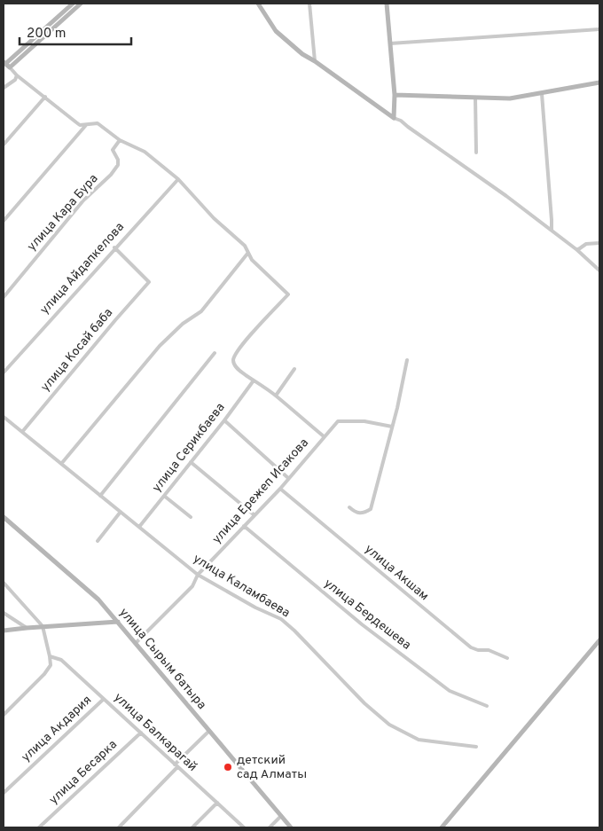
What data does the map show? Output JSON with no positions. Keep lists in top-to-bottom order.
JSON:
{
  "streets": {
    "street": [
      "улица Кара Бура",
      "улица Айдапкелова",
      "улица Косай баба",
      "улица Серикбаева",
      "улица Ережеп Исакова",
      "улица Акшам",
      "улица Каламбаева",
      "улица Бердешева",
      "улица Сырым батыра",
      "улица Акдария",
      "улица Балкарагай",
      "улица Бесарка"
    ]
  },
  "crossings": [
    ["улица Айдапкелова", "улица Косай баба"],
    ["улица Косай баба", "улица Каламбаева"],
    ["улица Серикбаева", "улица Каламбаева"],
    ["улица Ережеп Исакова", "улица Акшам"],
    ["улица Ережеп Исакова", "улица Каламбаева"],
    ["улица Ережеп Исакова", "улица Бердешева"],
    ["улица Ережеп Исакова", "улица Сырым батыра"],
    ["улица Акдария", "улица Балкарагай"],
    ["улица Балкарагай", "улица Бесарка"]
  ],
  "places": ["детский сад Алматы"],
  "scale_bar": "200 m"
}
